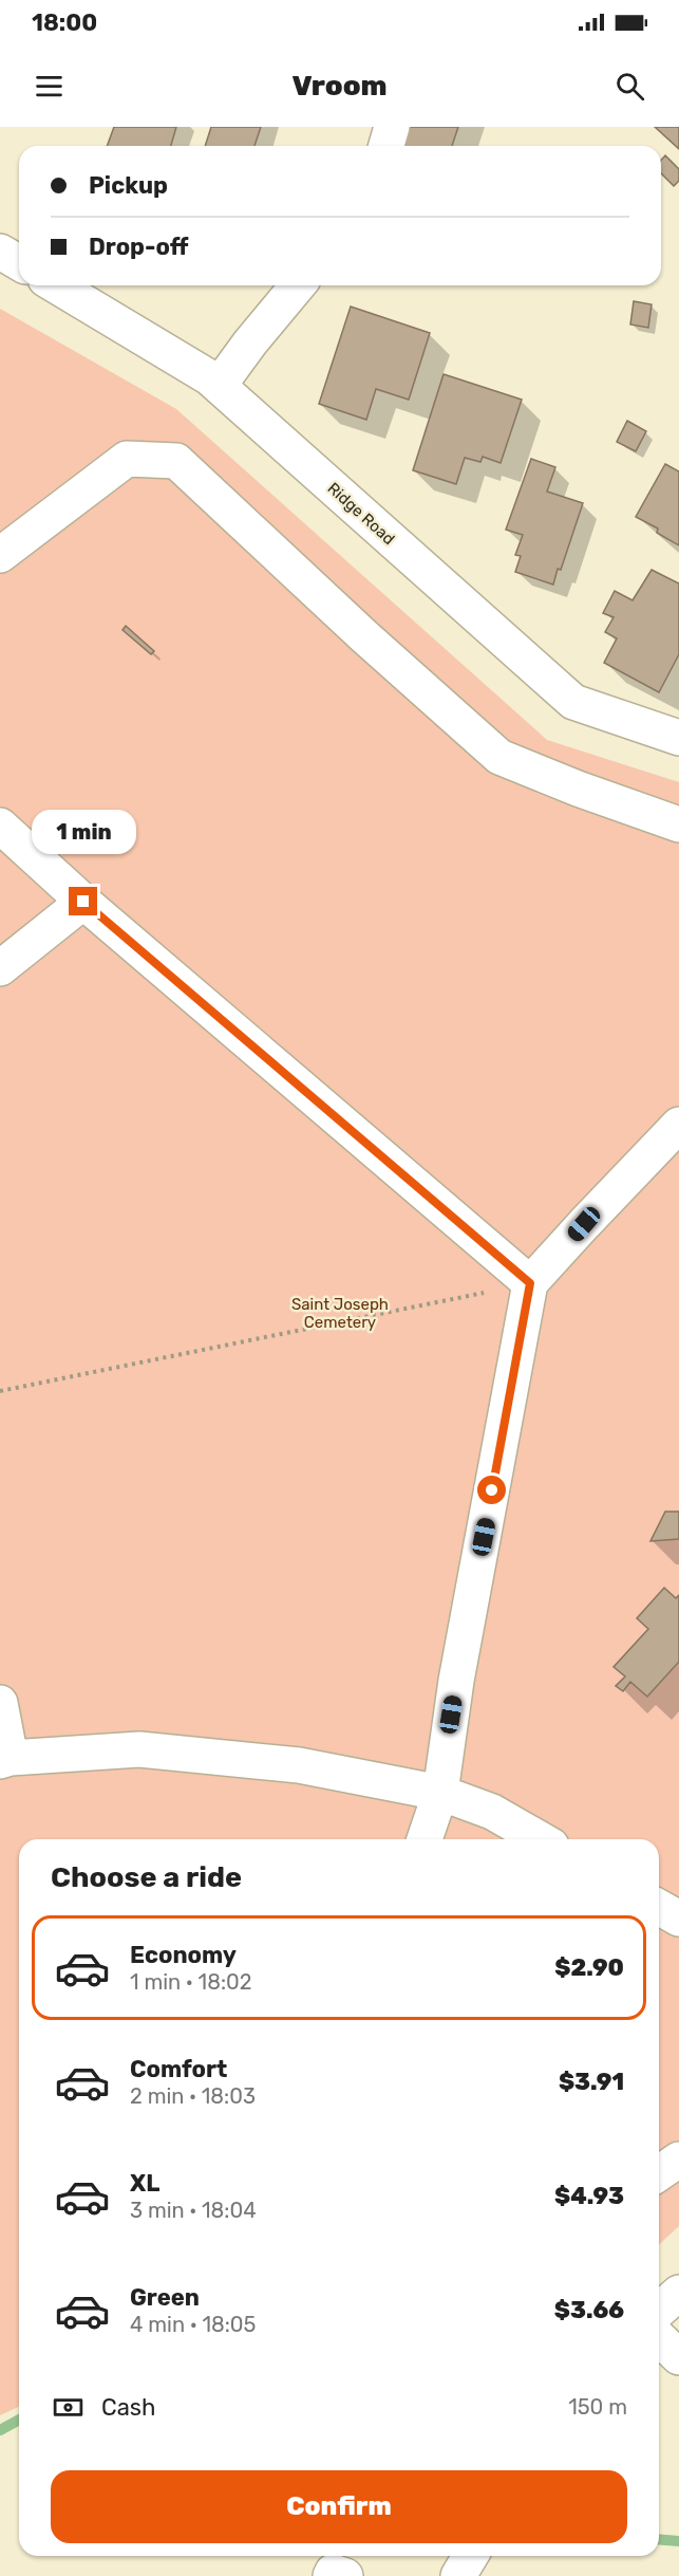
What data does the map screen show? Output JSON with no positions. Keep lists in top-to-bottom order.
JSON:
{
  "streets": {
    "street": ["Ridge Road"]
  },
  "parks": ["Saint Joseph Cemetery"],
  "page": {
    "status": "18:00",
    "header": "Vroom",
    "banner": ["Pickup", "Drop-off"],
    "bubble": "1 min",
    "heading": "Choose a ride",
    "list": [
      {
        "name": "Economy",
        "note": "1 min · 18:02",
        "value": "$2.90"
      },
      {
        "name": "Comfort",
        "note": "2 min · 18:03",
        "value": "$3.91"
      },
      {
        "name": "XL",
        "note": "3 min · 18:04",
        "value": "$4.93"
      },
      {
        "name": "Green",
        "note": "4 min · 18:05",
        "value": "$3.66"
      }
    ],
    "pay": ["Cash", "150 m"],
    "buttons": "Confirm"
  }
}
